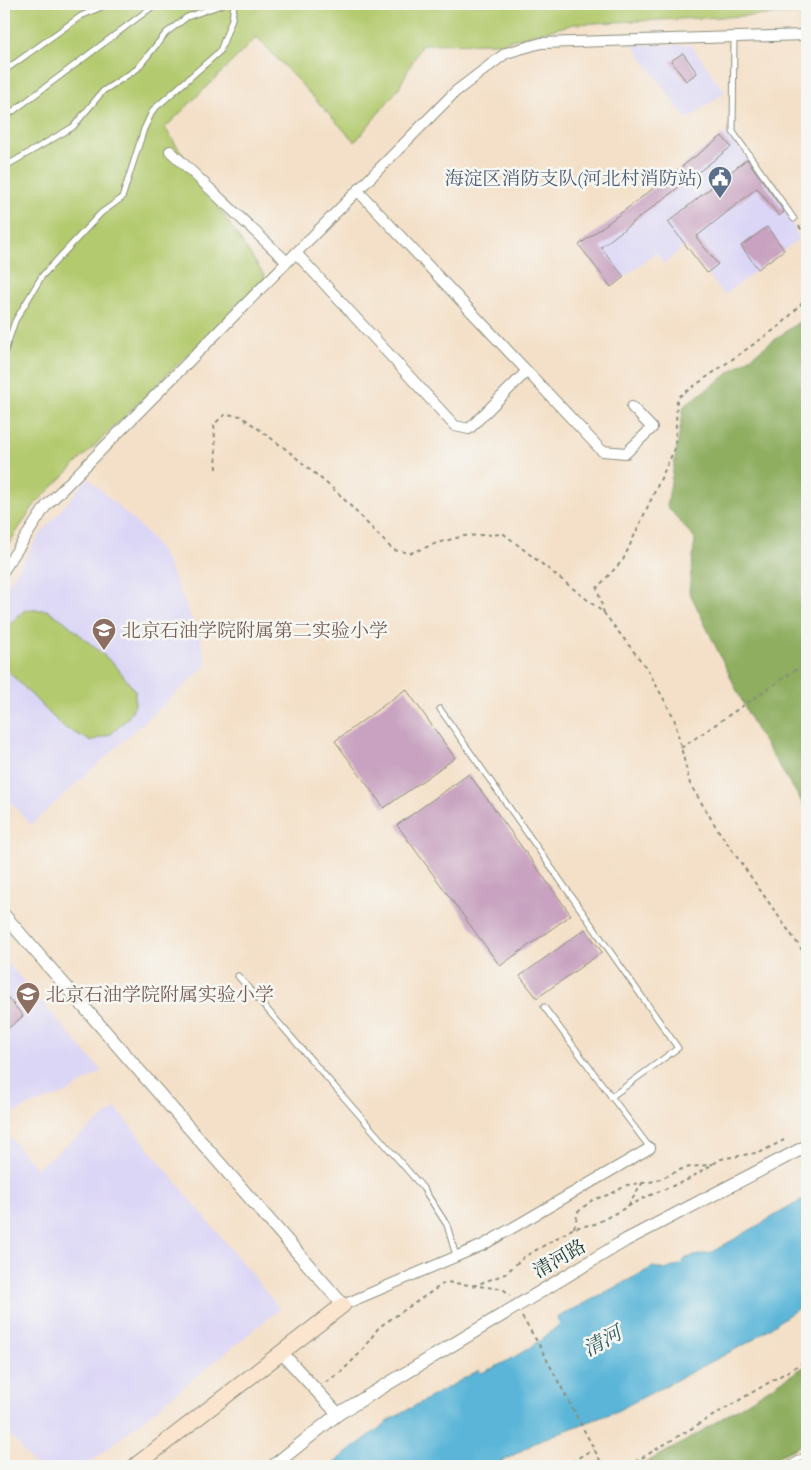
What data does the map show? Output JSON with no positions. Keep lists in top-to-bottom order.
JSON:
{
  "streets": {
    "street": ["清河路"]
  },
  "water": ["清河"],
  "places": {
    "public building": ["海淀区消防支队(河北村消防站)"],
    "school or university": ["北京石油学院附属第二实验小学", "北京石油学院附属实验小学"]
  }
}
